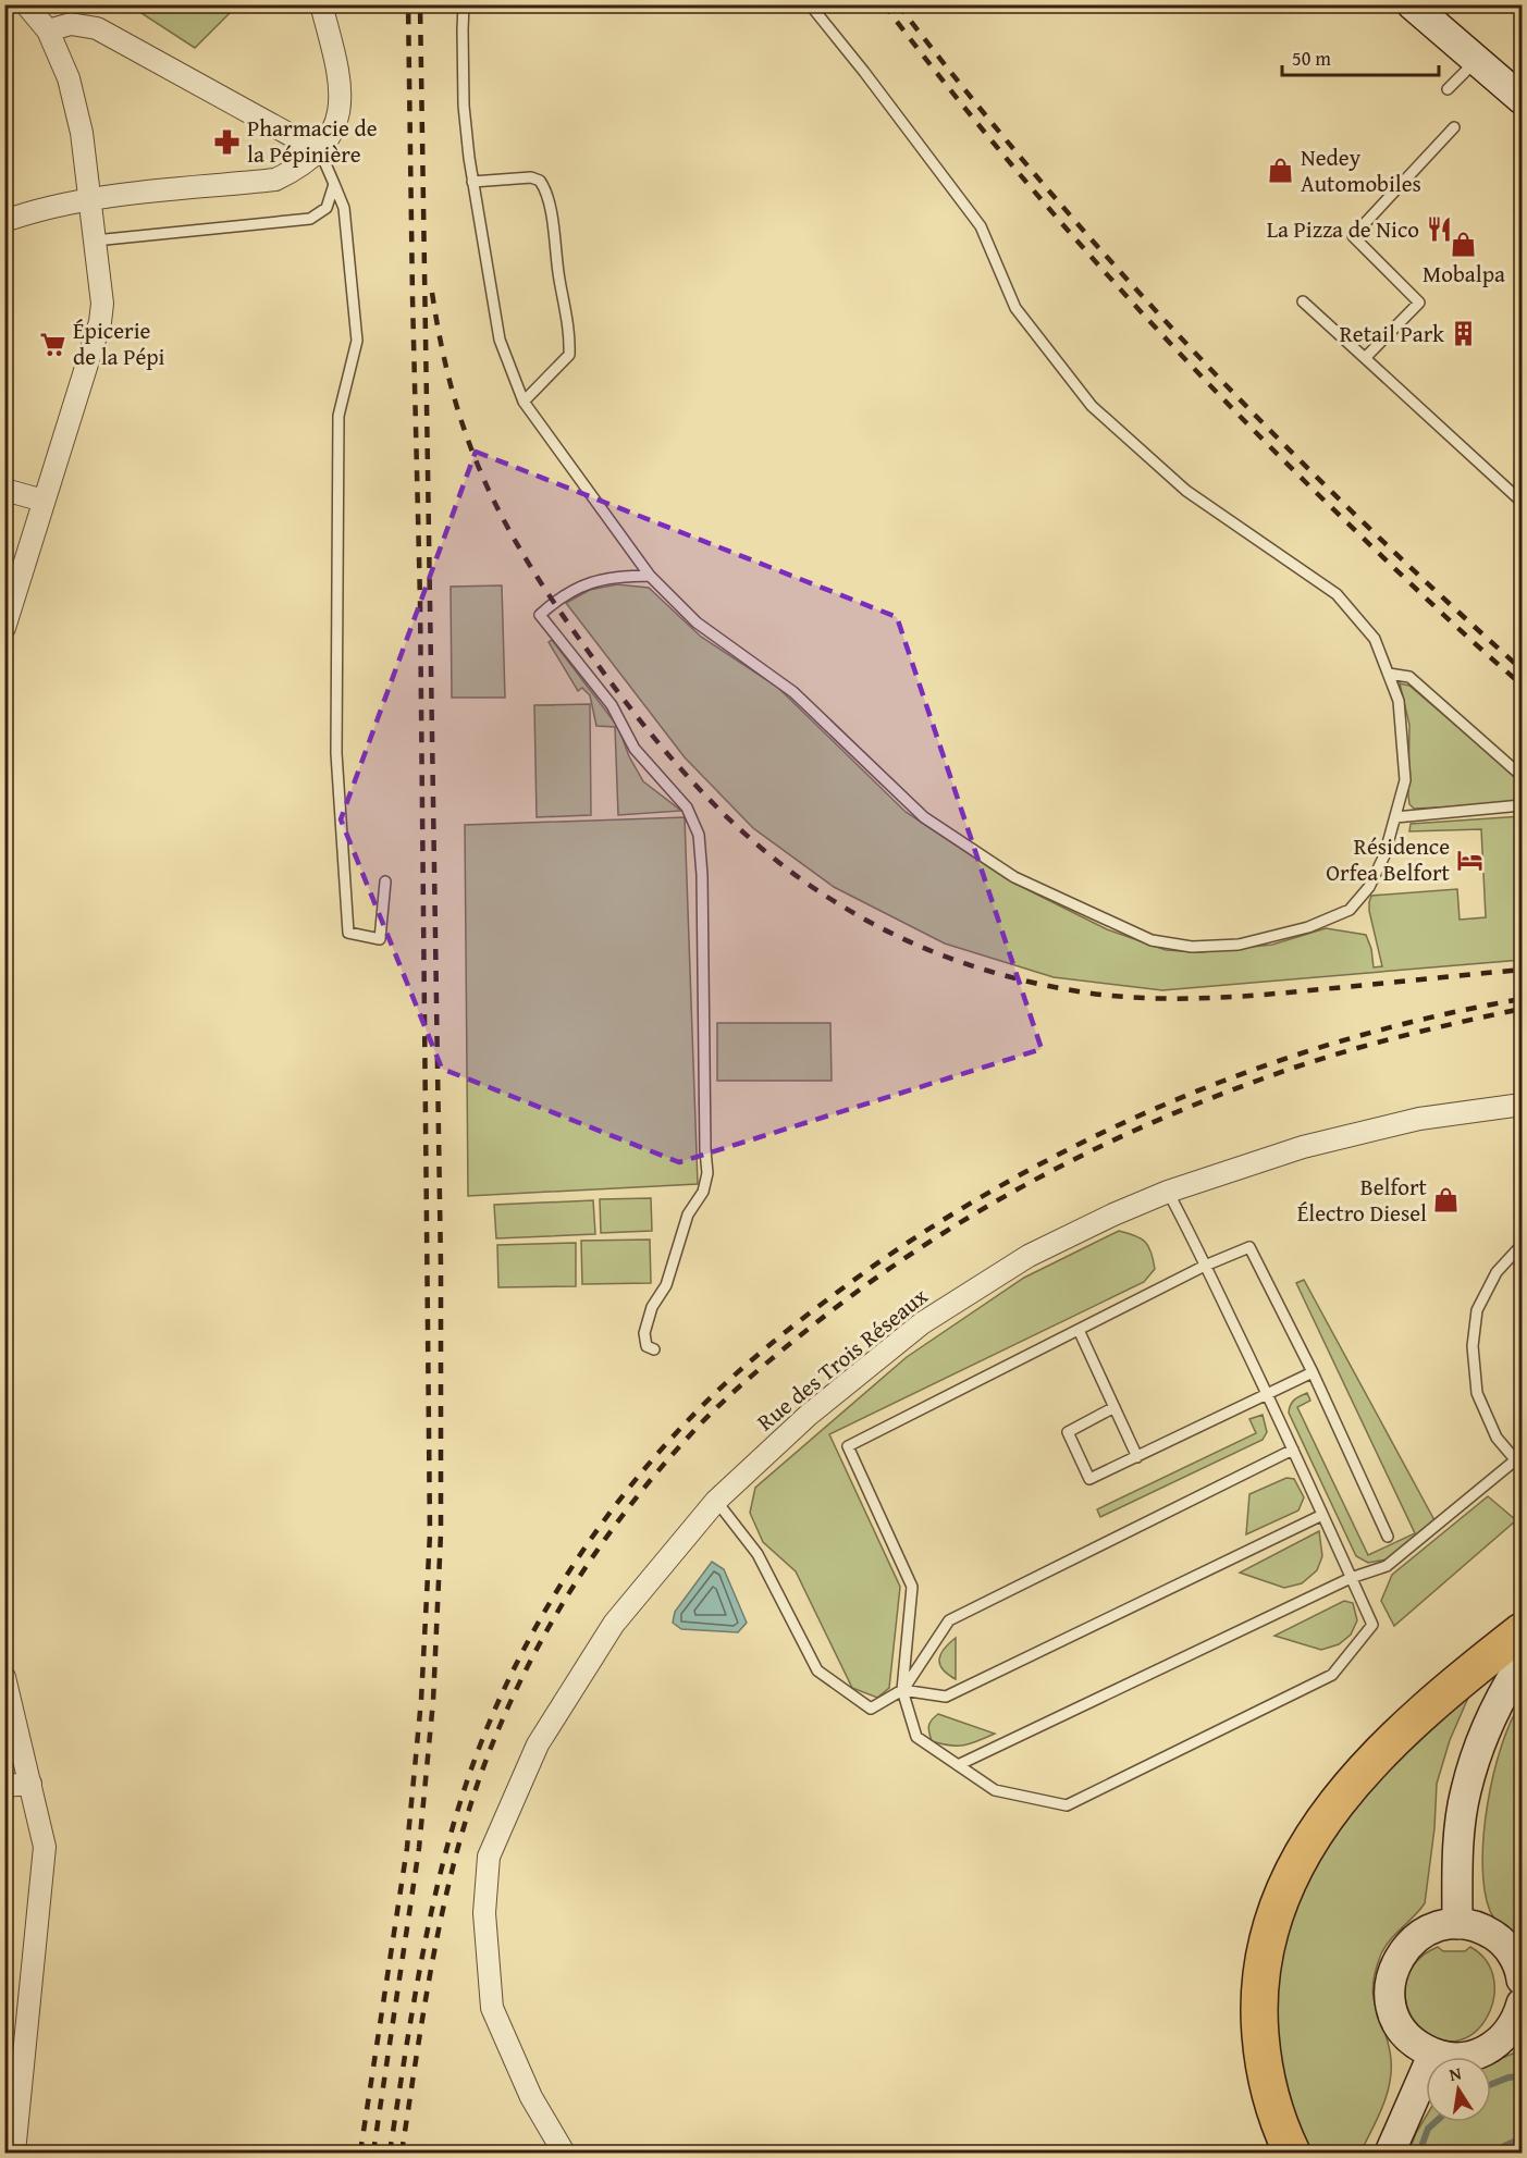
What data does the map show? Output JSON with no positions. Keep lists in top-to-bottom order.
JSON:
{
  "streets": {
    "street": ["Rue des Trois Réseaux"]
  },
  "places": {
    "pharmacy": ["Pharmacie de la Pépinière"],
    "shop": ["Nedey Automobiles", "Mobalpa", "Belfort Électro Diesel"],
    "restaurant": ["La Pizza de Nico"],
    "building": ["Retail Park"],
    "supermarket": ["Épicerie de la Pépi"],
    "hotel": ["Résidence Orfea Belfort"]
  },
  "scale_bar": "50 m",
  "north": "top"
}
